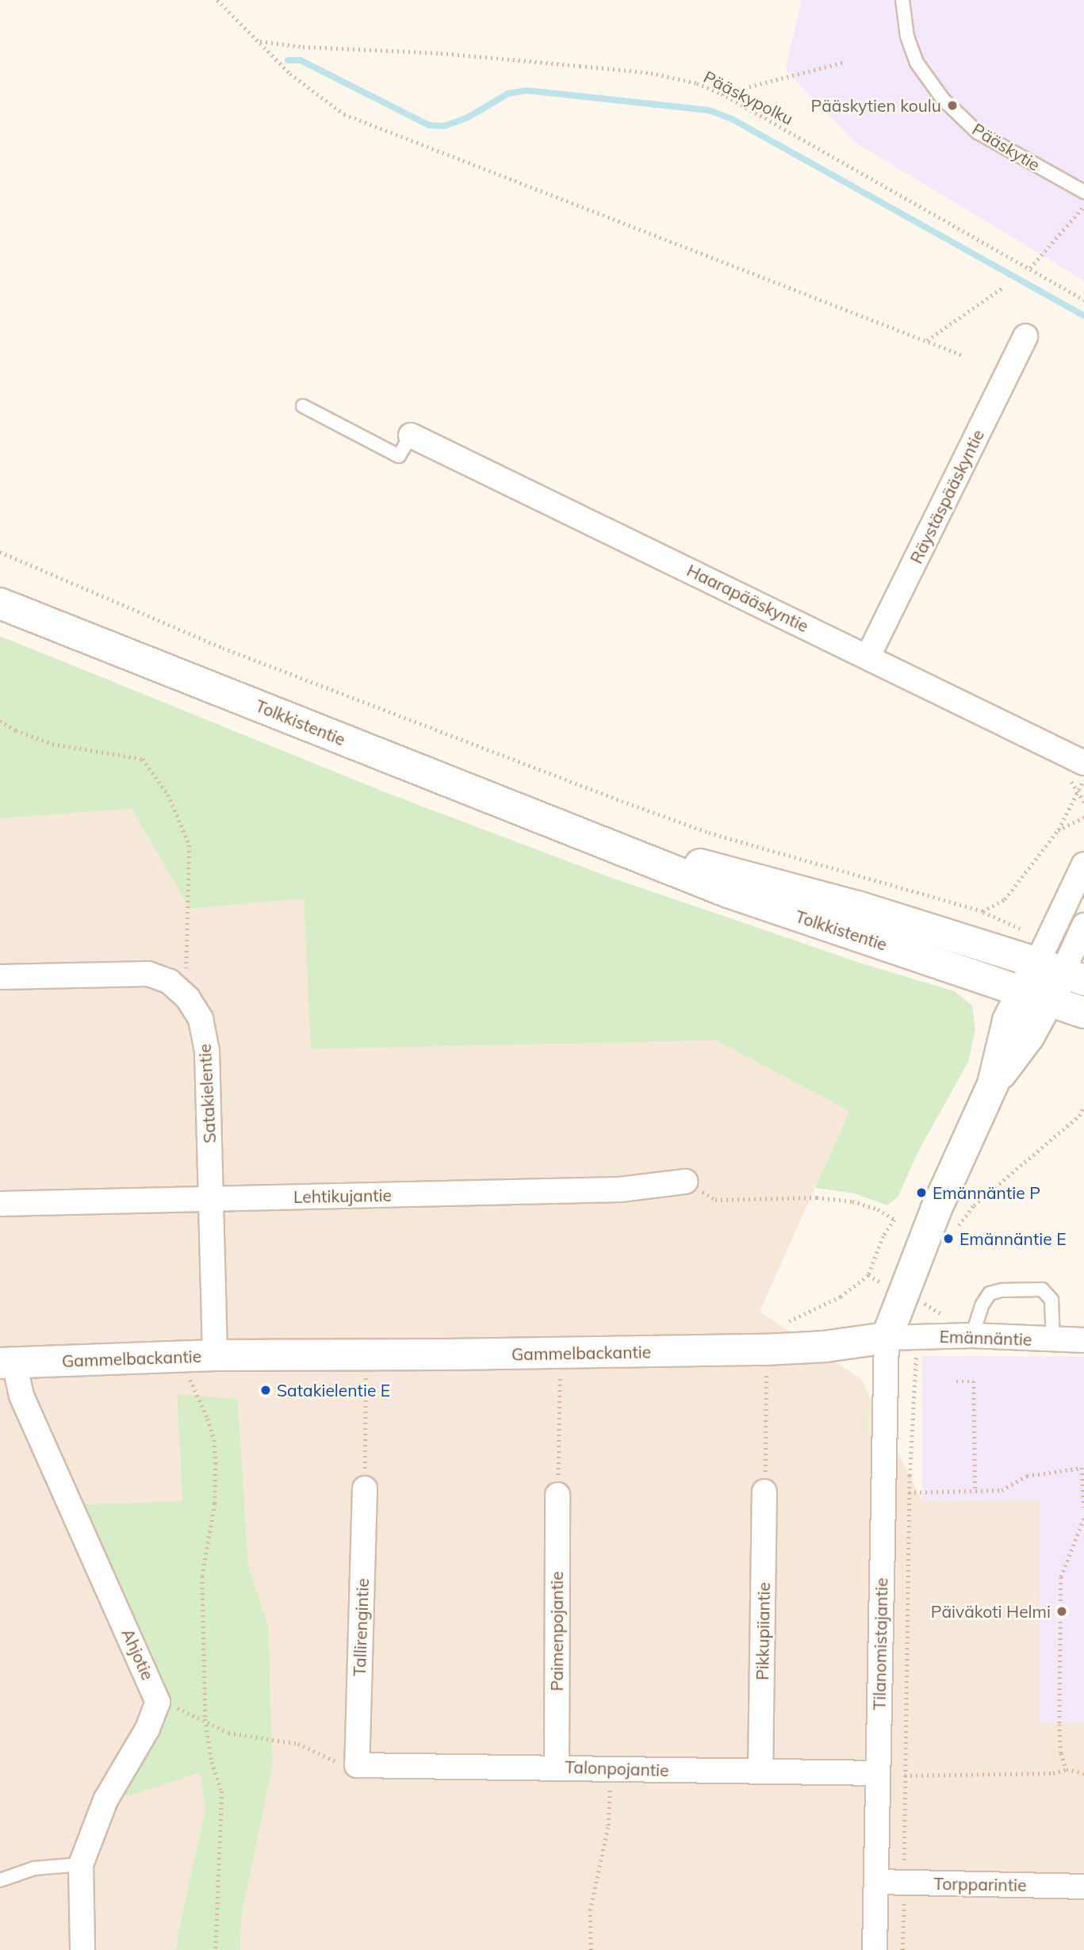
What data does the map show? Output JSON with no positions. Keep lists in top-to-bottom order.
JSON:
{
  "streets": {
    "street": [
      "Räystäspääskyntie",
      "Haarapääskyntie",
      "Tolkkistentie",
      "Satakielentie",
      "Lehtikujantie",
      "Emännäntie",
      "Gammelbackantie",
      "Tallirengintie",
      "Paimenpojantie",
      "Pikkupiiantie",
      "Tilanomistajantie",
      "Ahjotie",
      "Talonpojantie",
      "Torpparintie"
    ],
    "lane": ["Pääskytie"],
    "path": ["Pääskypolku"]
  },
  "crossings": [
    ["Räystäspääskyntie", "Haarapääskyntie"],
    ["Satakielentie", "Lehtikujantie"],
    ["Satakielentie", "Gammelbackantie"],
    ["Emännäntie", "Gammelbackantie"],
    ["Emännäntie", "Tilanomistajantie"],
    ["Gammelbackantie", "Tilanomistajantie"],
    ["Gammelbackantie", "Ahjotie"],
    ["Tallirengintie", "Talonpojantie"],
    ["Paimenpojantie", "Talonpojantie"],
    ["Pikkupiiantie", "Talonpojantie"],
    ["Tilanomistajantie", "Talonpojantie"],
    ["Tilanomistajantie", "Torpparintie"]
  ],
  "places": [
    "Pääskytien koulu",
    "Emännäntie P",
    "Emännäntie E",
    "Satakielentie E",
    "Päiväkoti Helmi"
  ]
}
